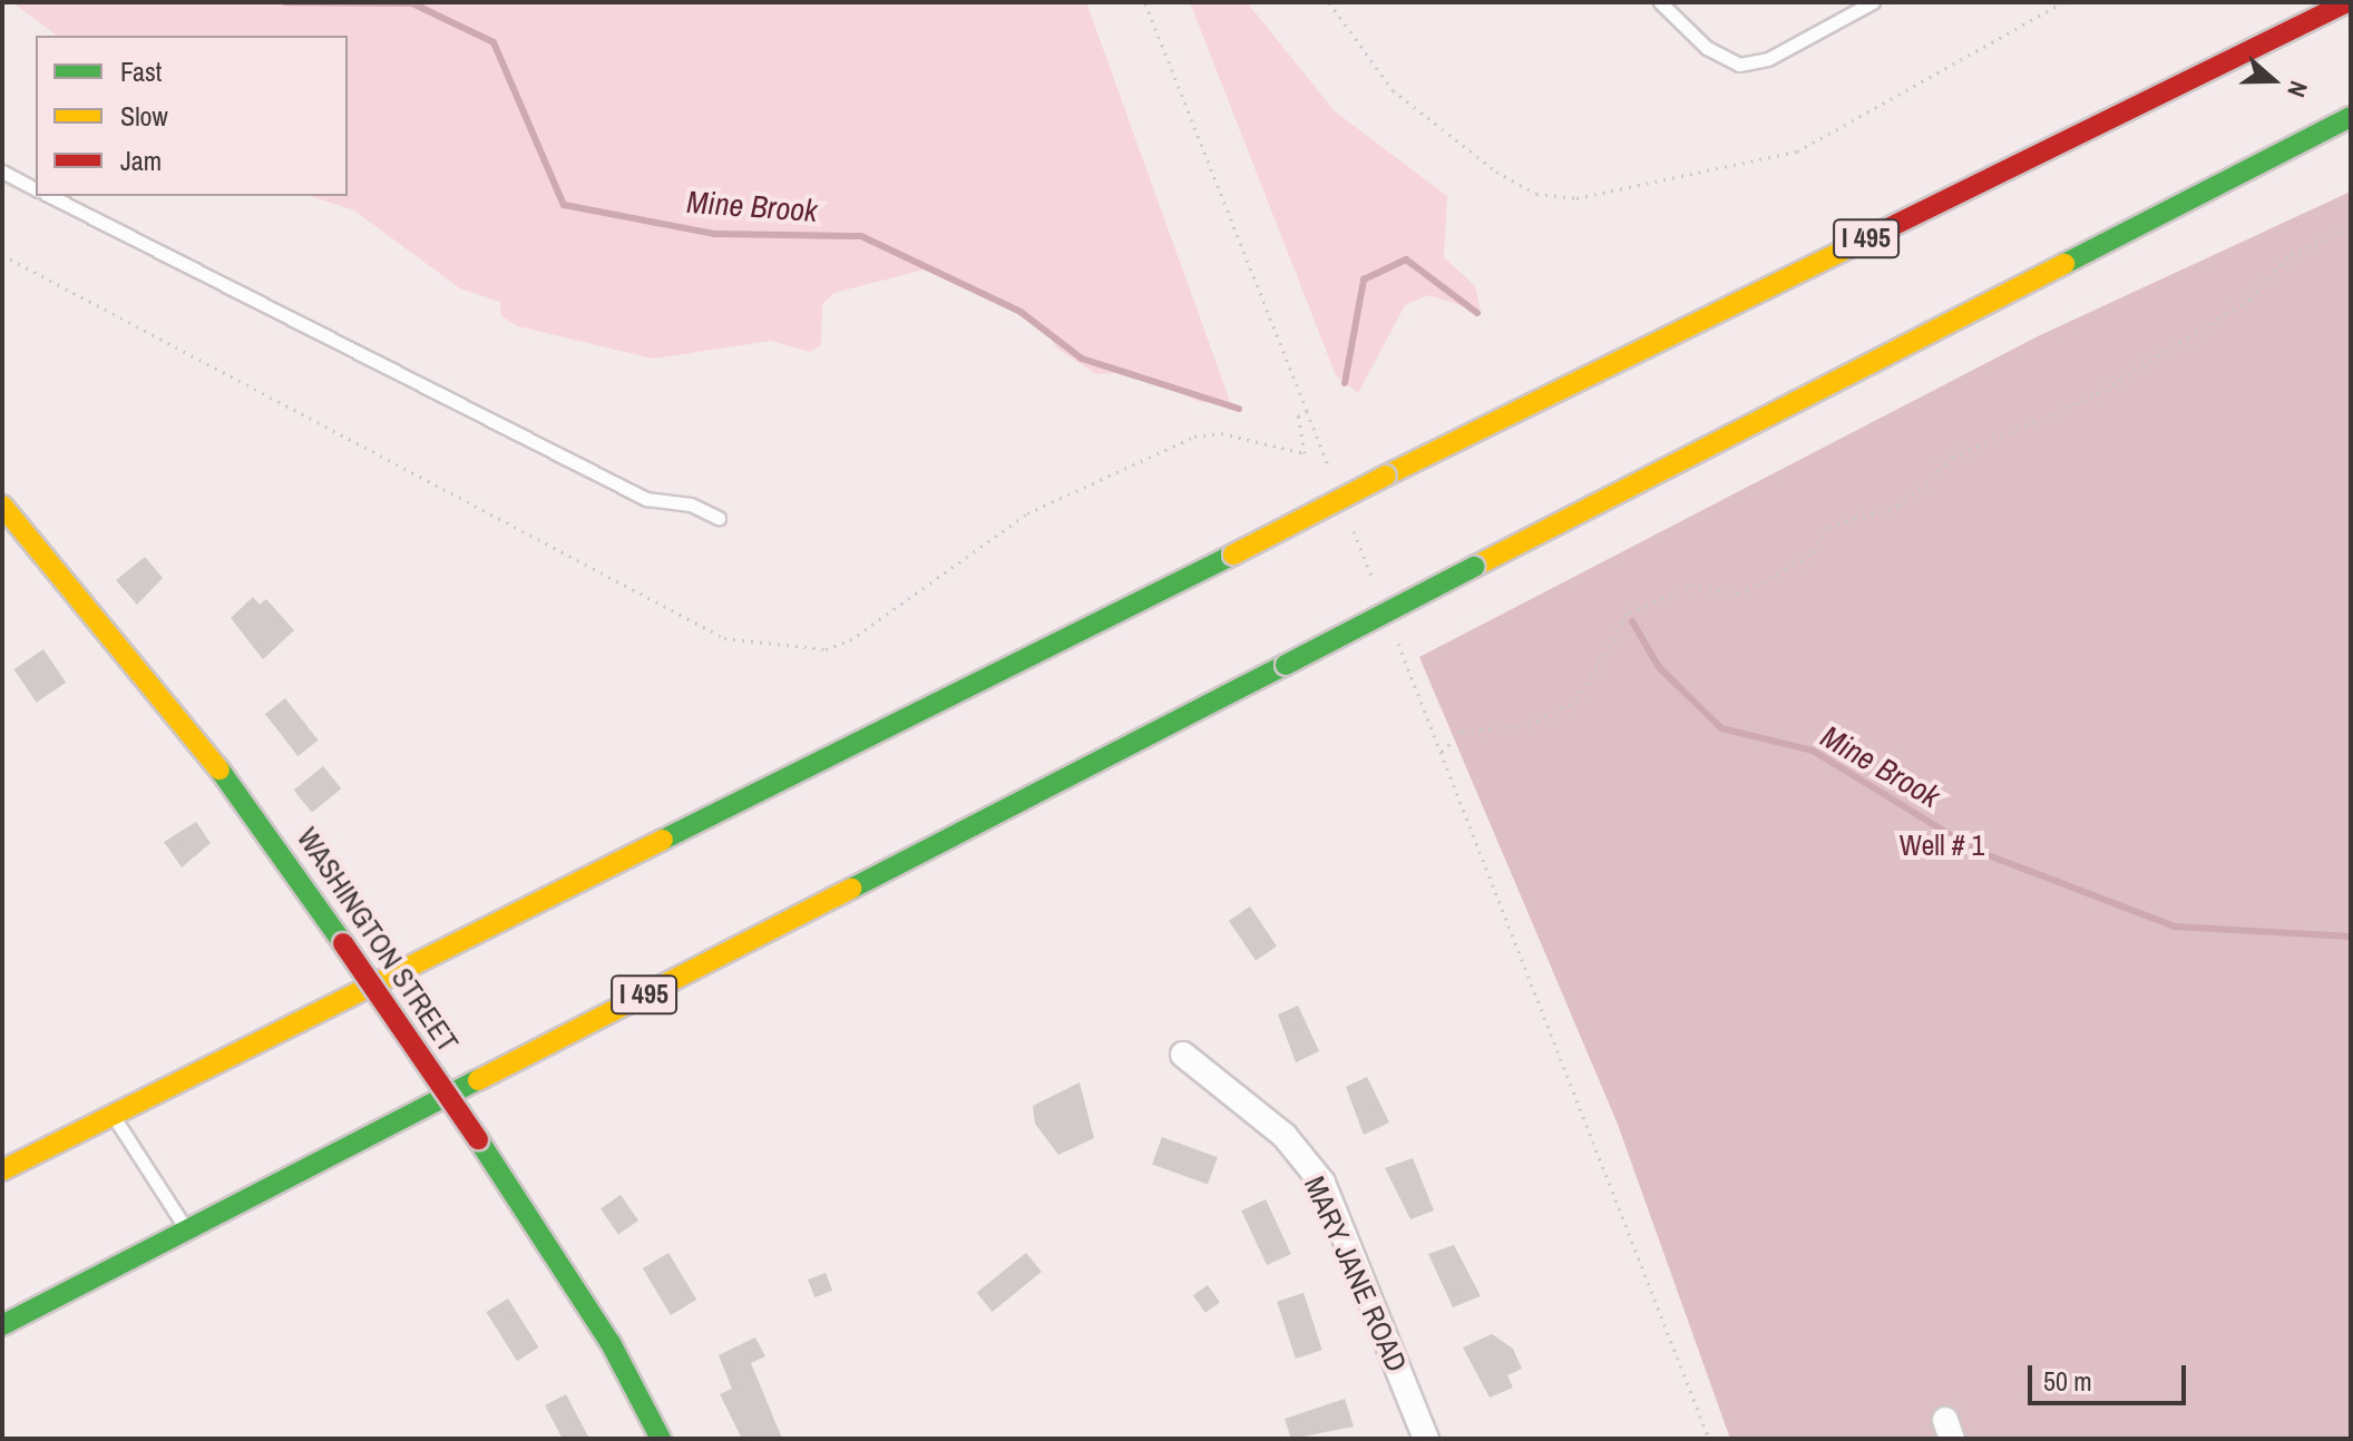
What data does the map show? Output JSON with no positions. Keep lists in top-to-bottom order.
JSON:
{
  "streets": {
    "main road": ["I 495", "WASHINGTON STREET"],
    "street": ["MARY JANE ROAD"]
  },
  "water": ["Mine Brook"],
  "parks": ["Well # 1"],
  "legend": ["Fast", "Slow", "Jam"],
  "scale_bar": "50 m",
  "north": "right"
}
